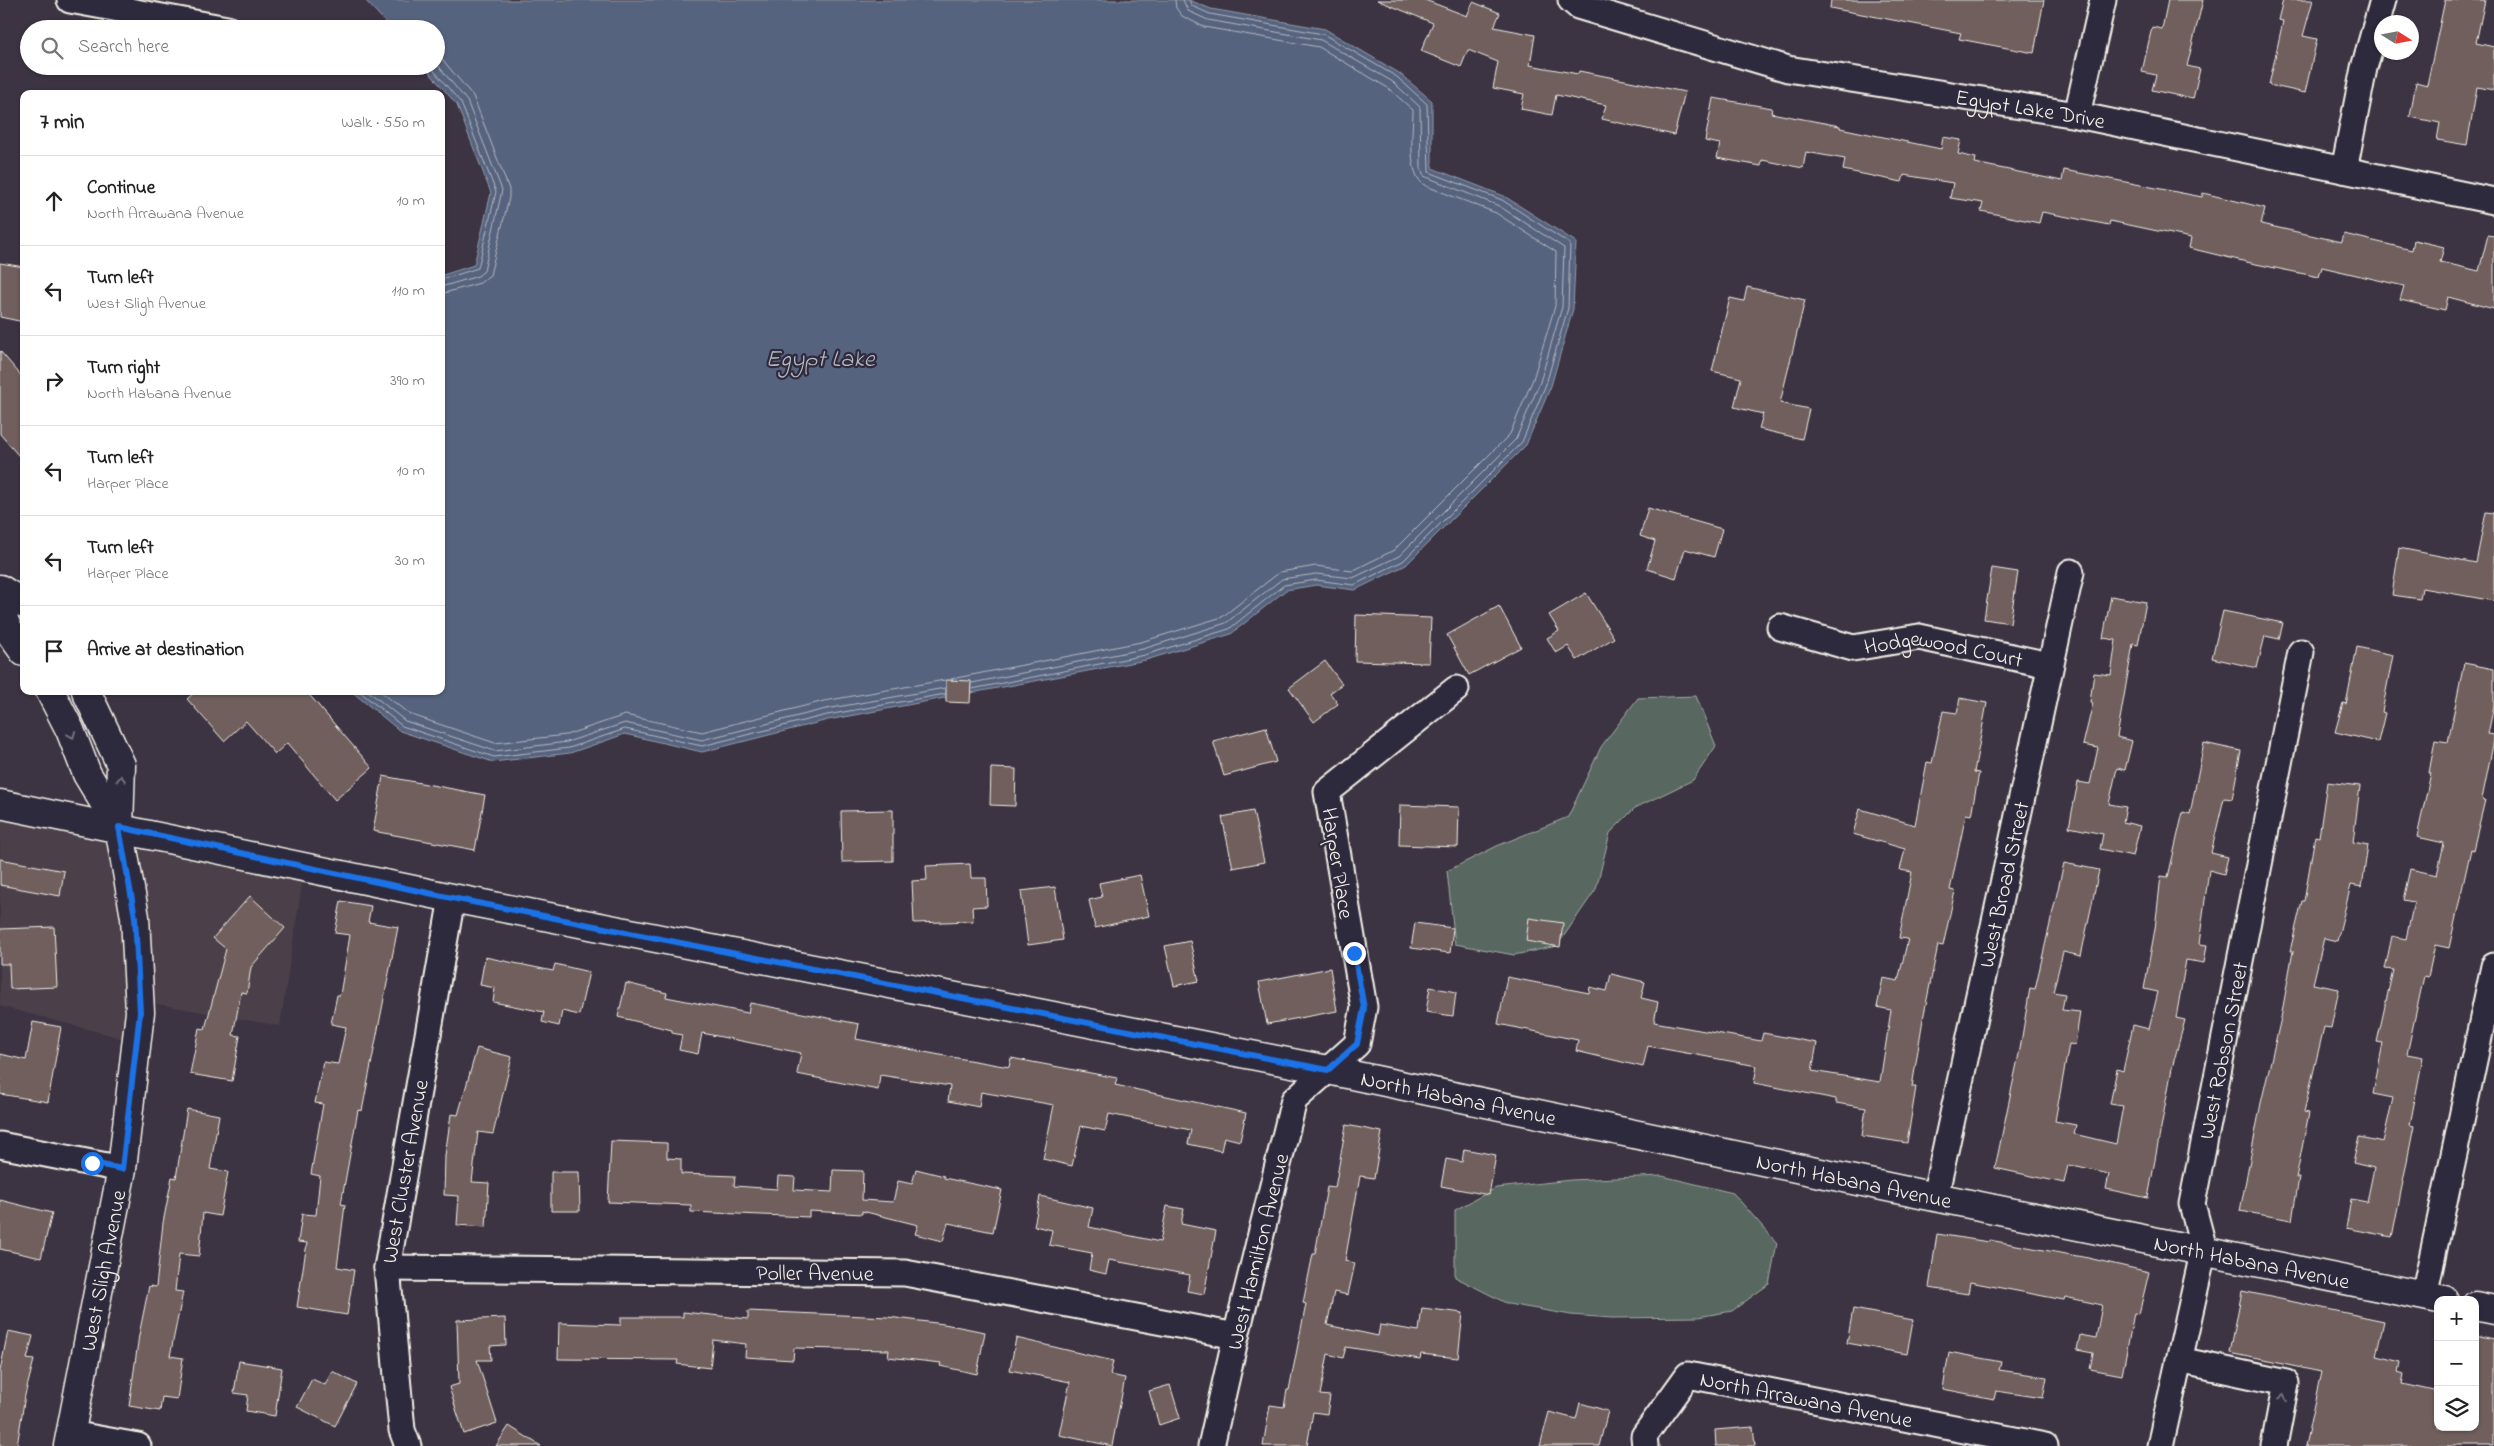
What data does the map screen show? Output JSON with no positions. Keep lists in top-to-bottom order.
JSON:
{
  "streets": {
    "street": [
      "Egypt Lake Drive",
      "Hodgewood Court",
      "Harper Place",
      "West Broad Street",
      "West Robson Street",
      "North Habana Avenue",
      "West Cluster Avenue",
      "West Hamilton Avenue",
      "West Sligh Avenue",
      "Poller Avenue",
      "North Arrawana Avenue"
    ]
  },
  "crossings": [
    ["Hodgewood Court", "West Broad Street"],
    ["Harper Place", "North Habana Avenue"],
    ["Harper Place", "West Hamilton Avenue"],
    ["West Broad Street", "North Habana Avenue"],
    ["West Robson Street", "North Habana Avenue"],
    ["North Habana Avenue", "West Cluster Avenue"],
    ["North Habana Avenue", "West Hamilton Avenue"],
    ["North Habana Avenue", "West Sligh Avenue"],
    ["West Cluster Avenue", "Poller Avenue"],
    ["West Hamilton Avenue", "Poller Avenue"]
  ],
  "water": ["Egypt Lake"],
  "north": "right",
  "page": {
    "search": "Search here",
    "heading": ["7 min", "Walk · 550 m"],
    "list": [
      ["Continue", "North Arrawana Avenue", "10 m"],
      ["Turn left", "West Sligh Avenue", "110 m"],
      ["Turn right", "North Habana Avenue", "390 m"],
      ["Turn left", "Harper Place", "10 m"],
      ["Turn left", "Harper Place", "30 m"],
      "Arrive at destination"
    ],
    "map_buttons": ["+", "−"]
  }
}
